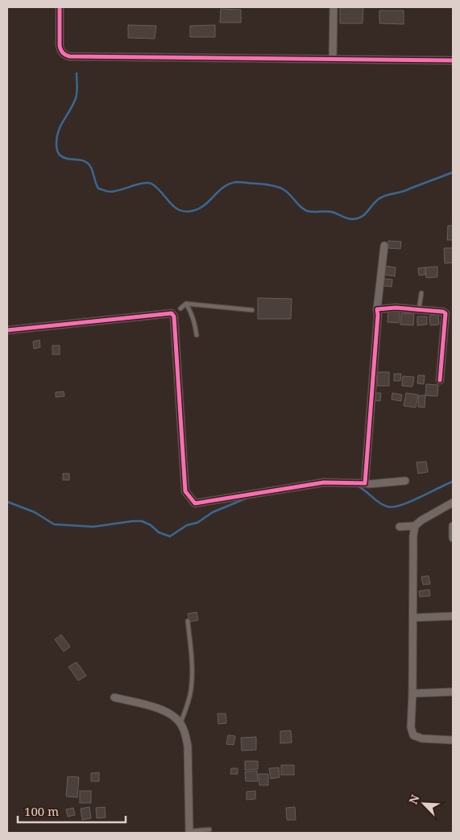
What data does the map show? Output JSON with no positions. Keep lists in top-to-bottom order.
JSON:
{
  "scale_bar": "100 m",
  "north": "top left"
}
